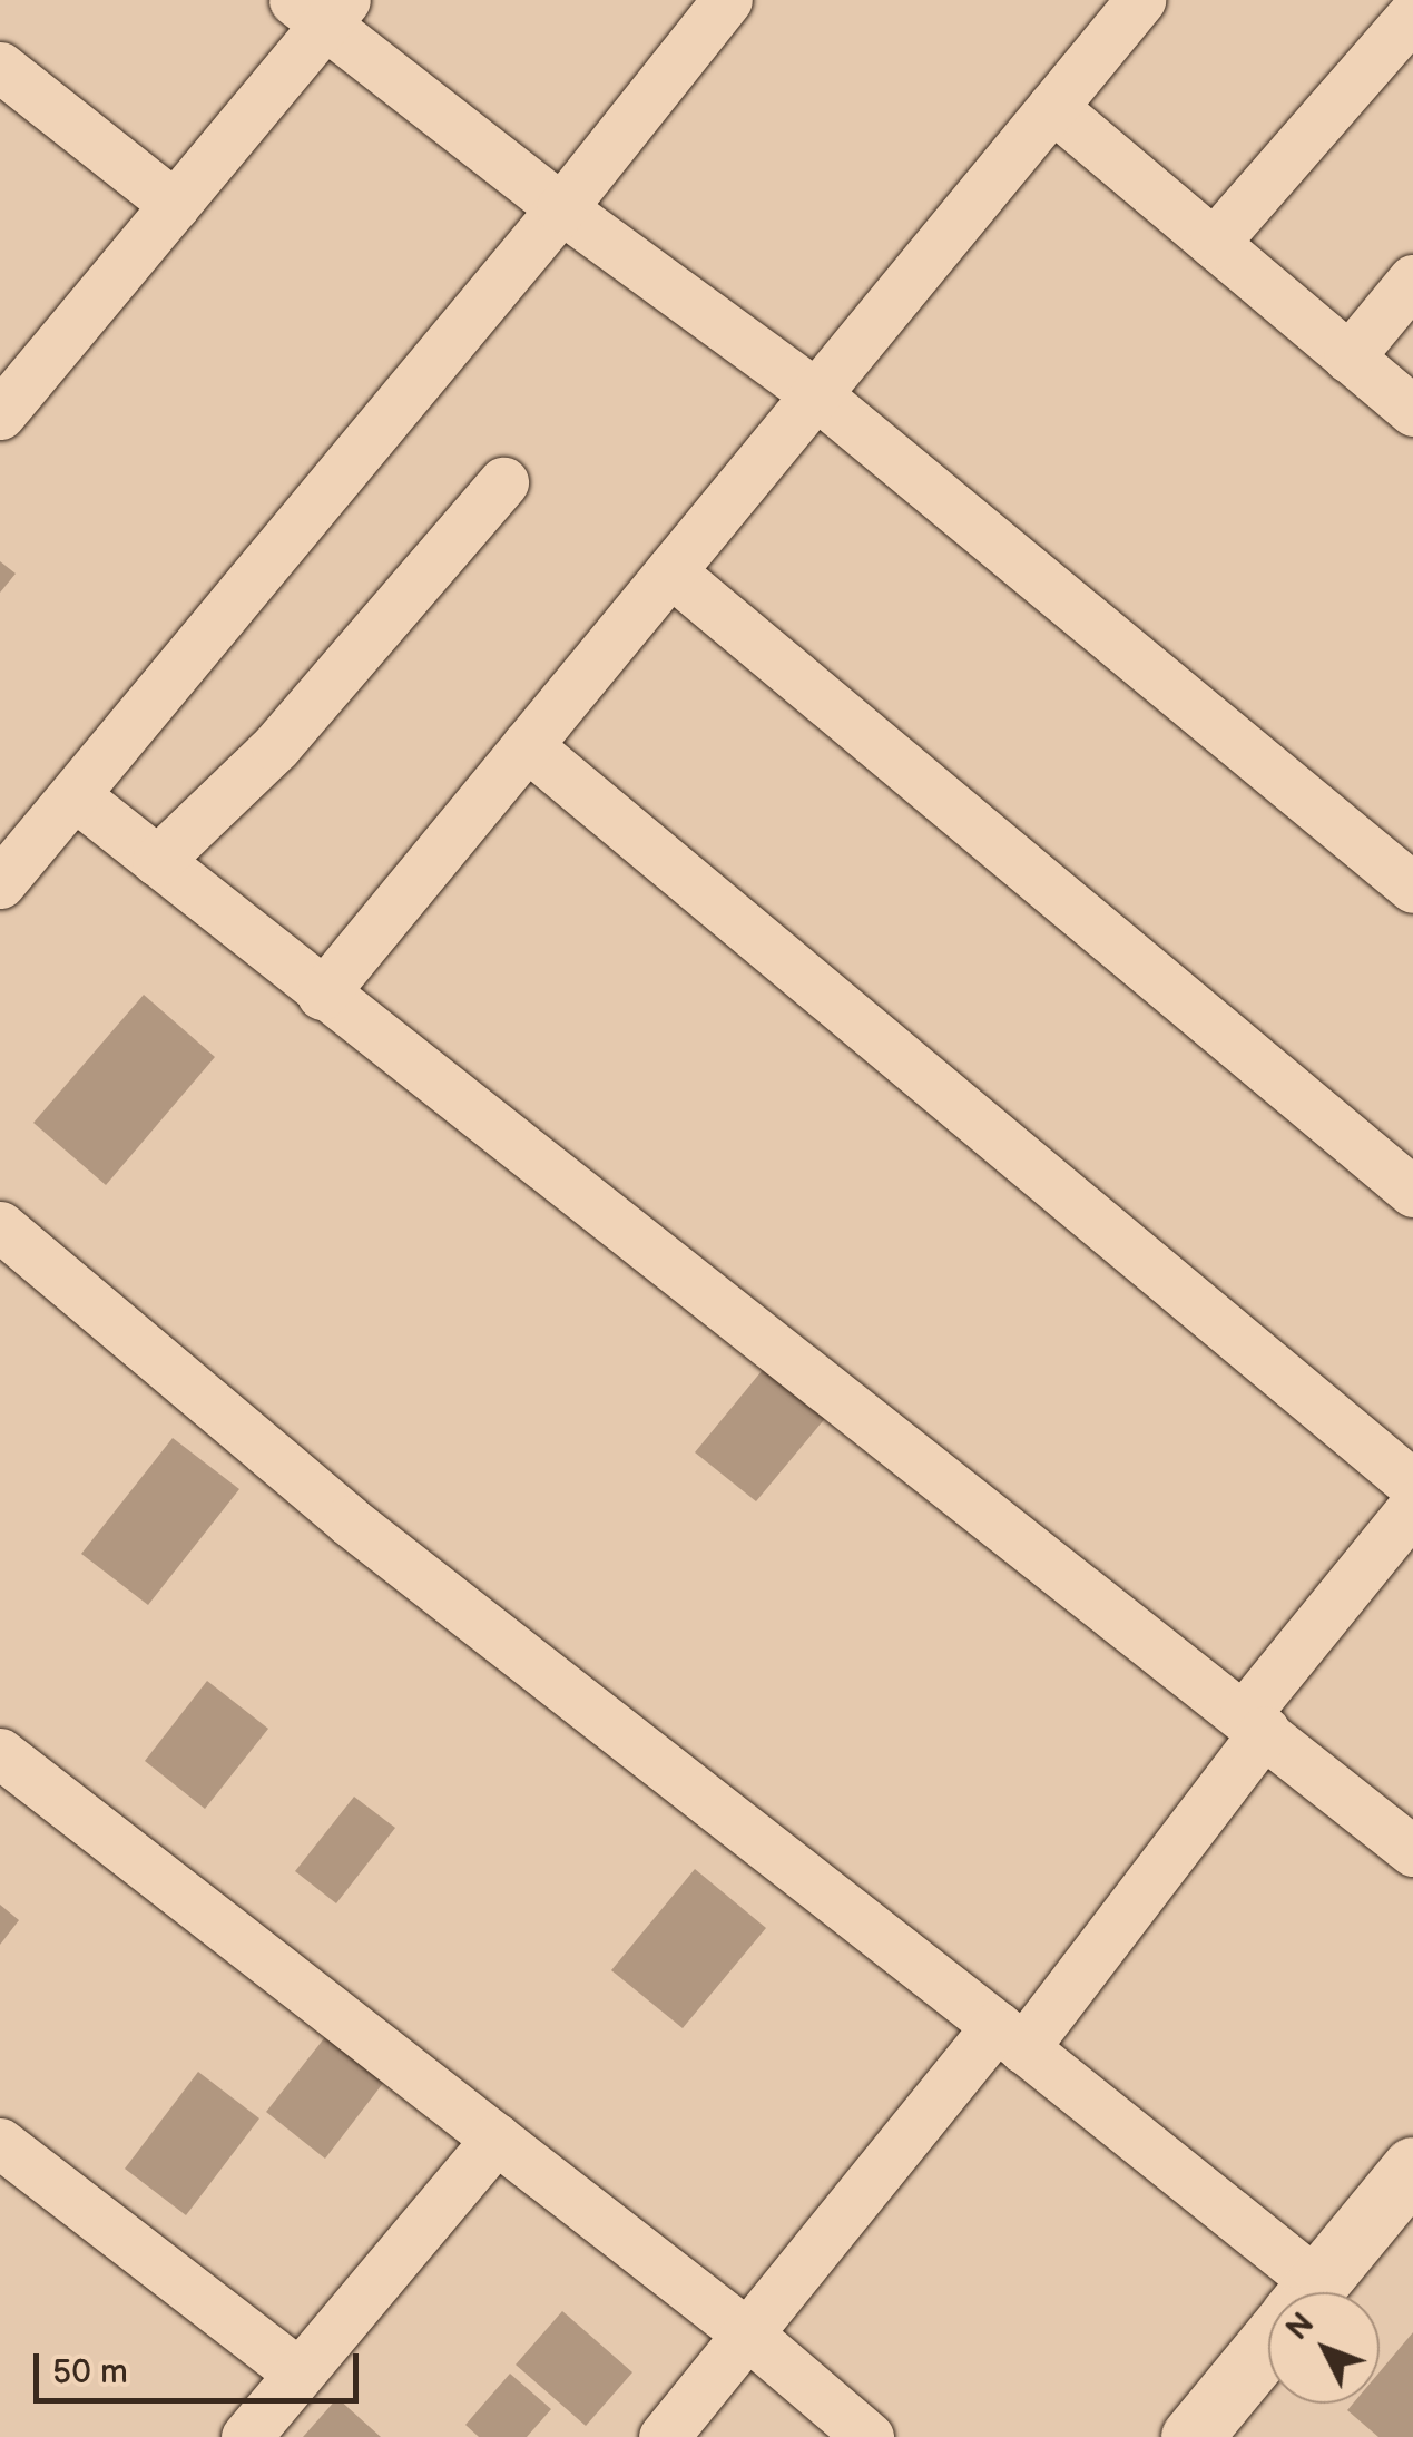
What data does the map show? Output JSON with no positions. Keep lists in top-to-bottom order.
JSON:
{
  "scale_bar": "50 m",
  "north": "top left"
}
